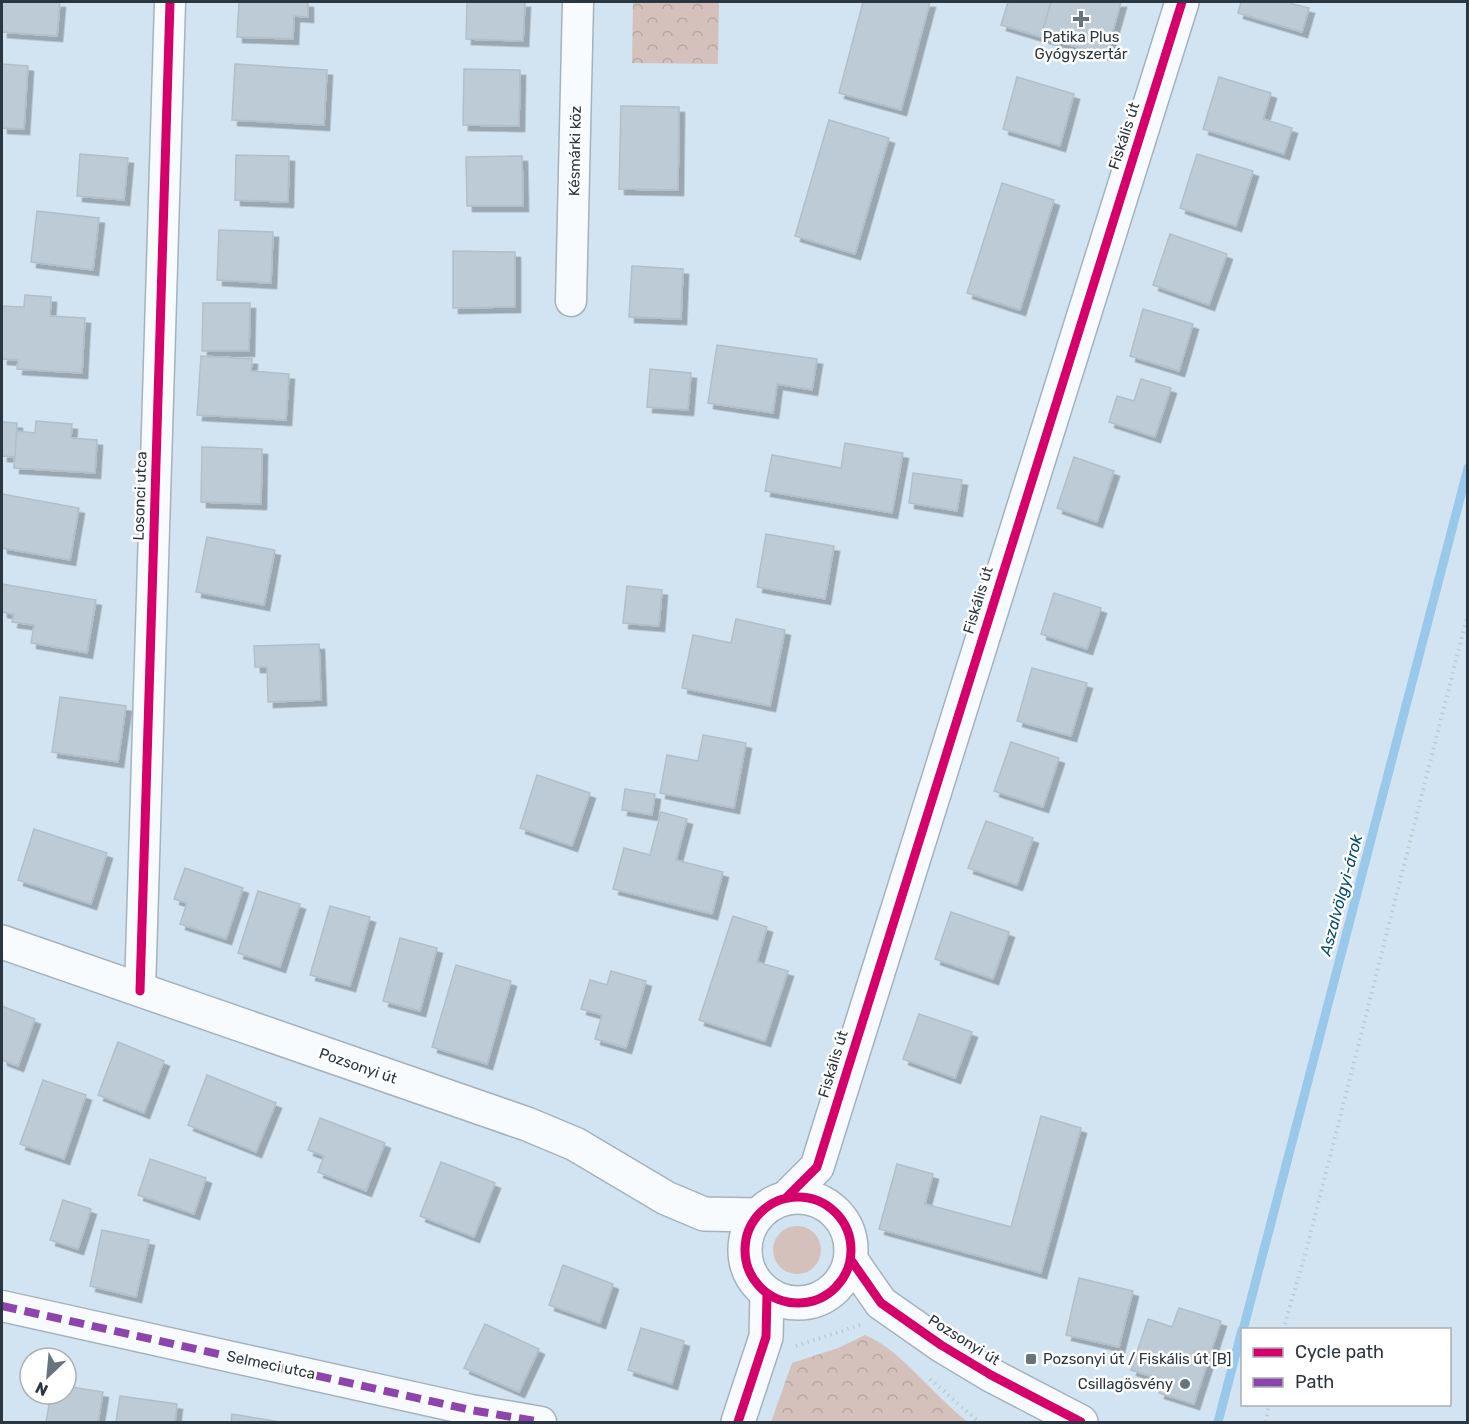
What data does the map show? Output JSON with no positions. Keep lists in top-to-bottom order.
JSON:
{
  "streets": {
    "street": [
      "Fiskális út",
      "Késmárki köz",
      "Losonci utca",
      "Pozsonyi út",
      "Selmeci utca"
    ]
  },
  "crossings": [
    ["Fiskális út", "Pozsonyi út"],
    ["Losonci utca", "Pozsonyi út"]
  ],
  "water": ["Aszalvölgyi-árok"],
  "places": {
    "health": ["Patika Plus Gyógyszertár"],
    "transit": ["Pozsonyi út / Fiskális út [B]"],
    "other": ["Csillagösvény"]
  },
  "legend": ["Cycle path", "Path"],
  "north": "bottom left"
}
